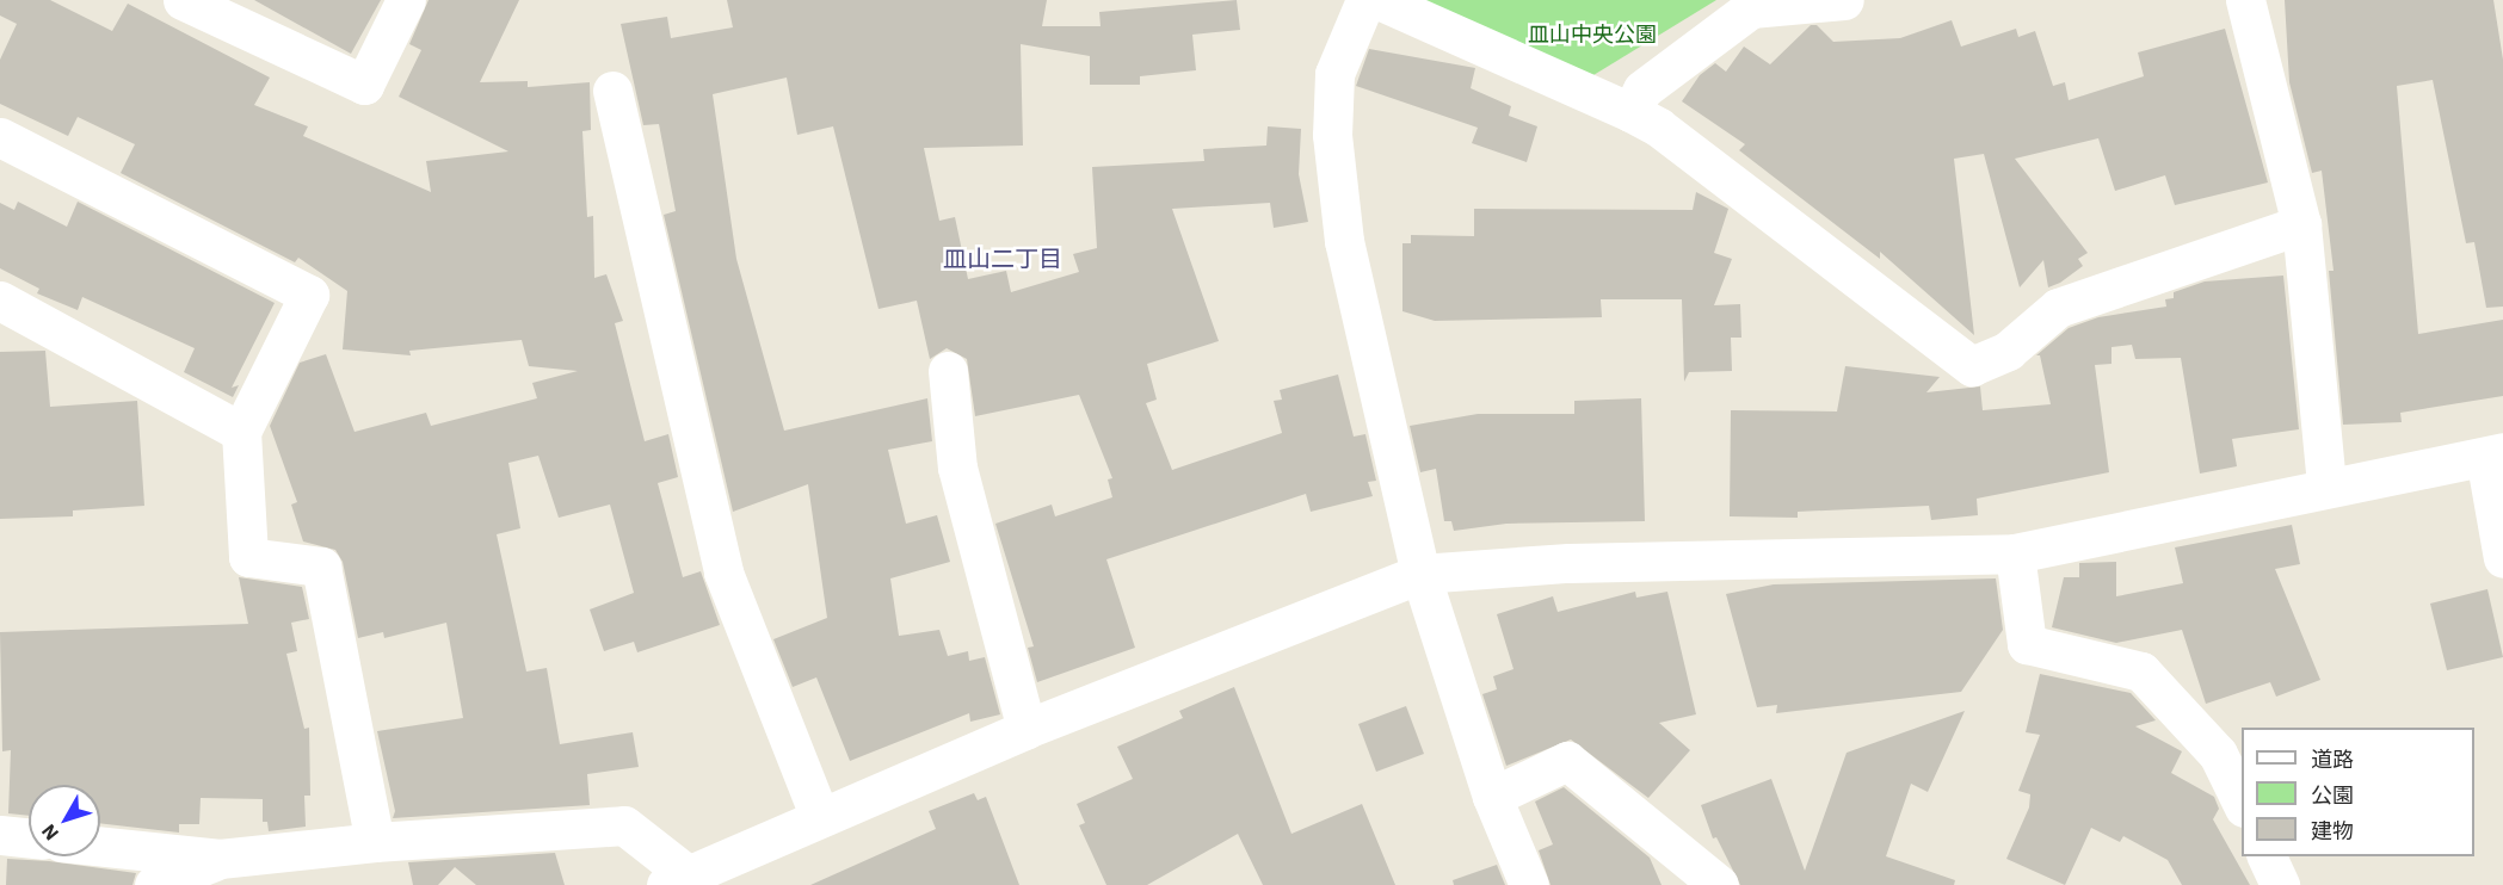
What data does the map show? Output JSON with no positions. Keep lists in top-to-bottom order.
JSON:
{
  "districts": ["皿山二丁目"],
  "parks": ["皿山中央公園"],
  "legend": ["道路", "公園", "建物"],
  "north": "bottom left"
}
